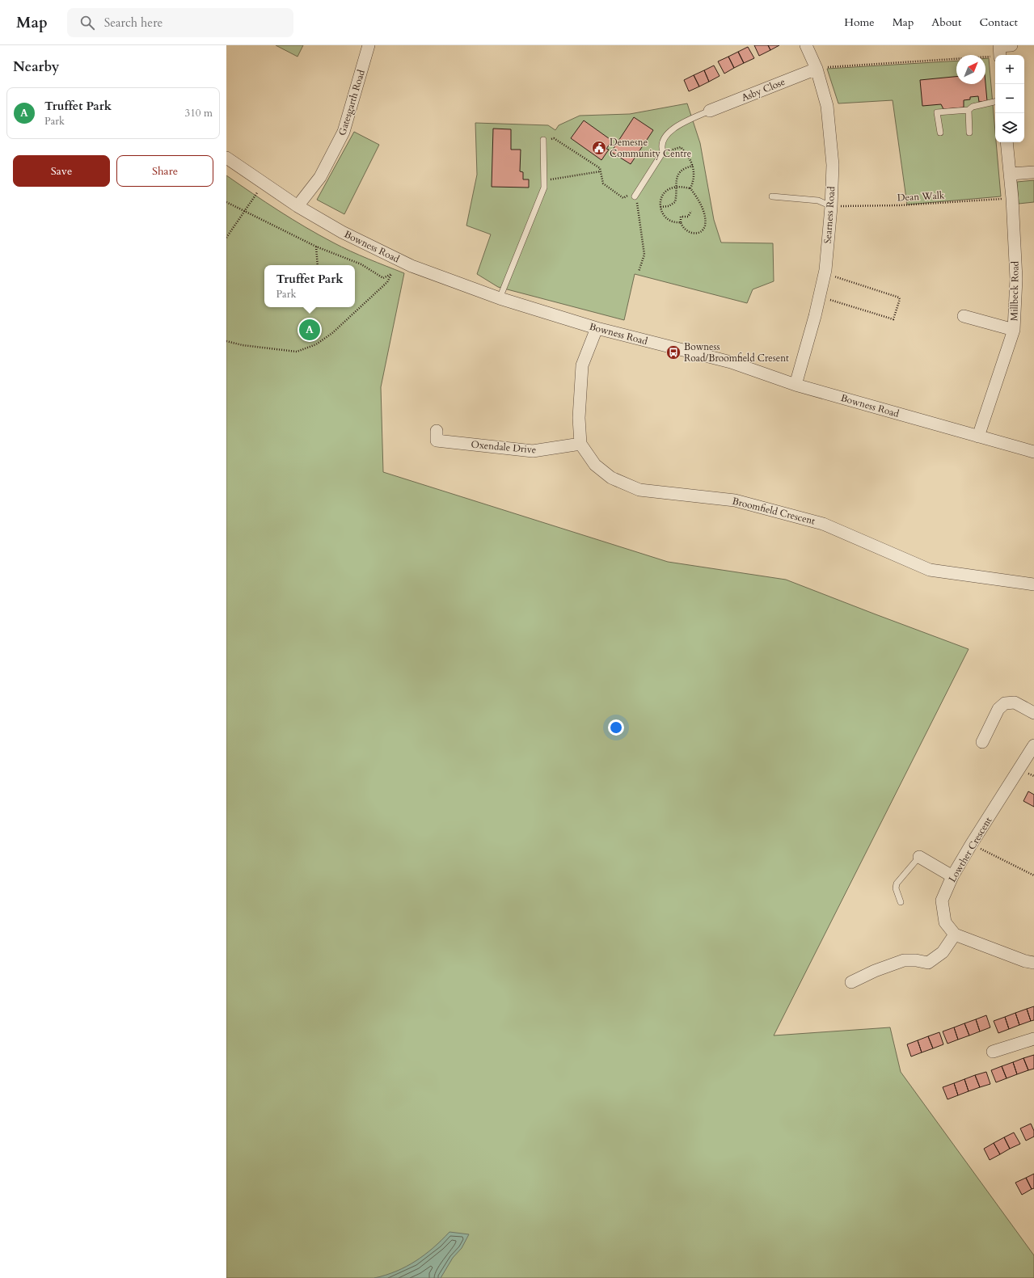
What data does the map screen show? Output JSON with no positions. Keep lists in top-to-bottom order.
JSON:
{
  "streets": {
    "street": [
      "Asby Close",
      "Gatesgarth Road",
      "Searness Road",
      "Bowness Road",
      "Millbeck Road",
      "Oxendale Drive",
      "Broomfield Crescent",
      "Lowther Crescent"
    ],
    "path": ["Dean Walk"]
  },
  "crossings": [
    ["Asby Close", "Searness Road"],
    ["Gatesgarth Road", "Bowness Road"],
    ["Dean Walk", "Searness Road"],
    ["Dean Walk", "Millbeck Road"],
    ["Searness Road", "Bowness Road"],
    ["Bowness Road", "Millbeck Road"],
    ["Oxendale Drive", "Broomfield Crescent"]
  ],
  "places": {
    "public building": ["Demesne Community Centre"],
    "bus stop": ["Bowness Road/Broomfield Cresent"]
  },
  "north": "top right",
  "page": {
    "header": "Map",
    "search": "Search here",
    "nav": [
      "Home",
      "Map",
      "About",
      "Contact"
    ],
    "heading": "Nearby",
    "map_buttons": ["+", "−"],
    "list": [
      {
        "mark": "A",
        "name": "Truffet Park",
        "note": "Park",
        "value": "310 m"
      }
    ],
    "buttons": ["Save", "Share"],
    "popup": ["Truffet Park", "Park"],
    "pins": "A"
  }
}
